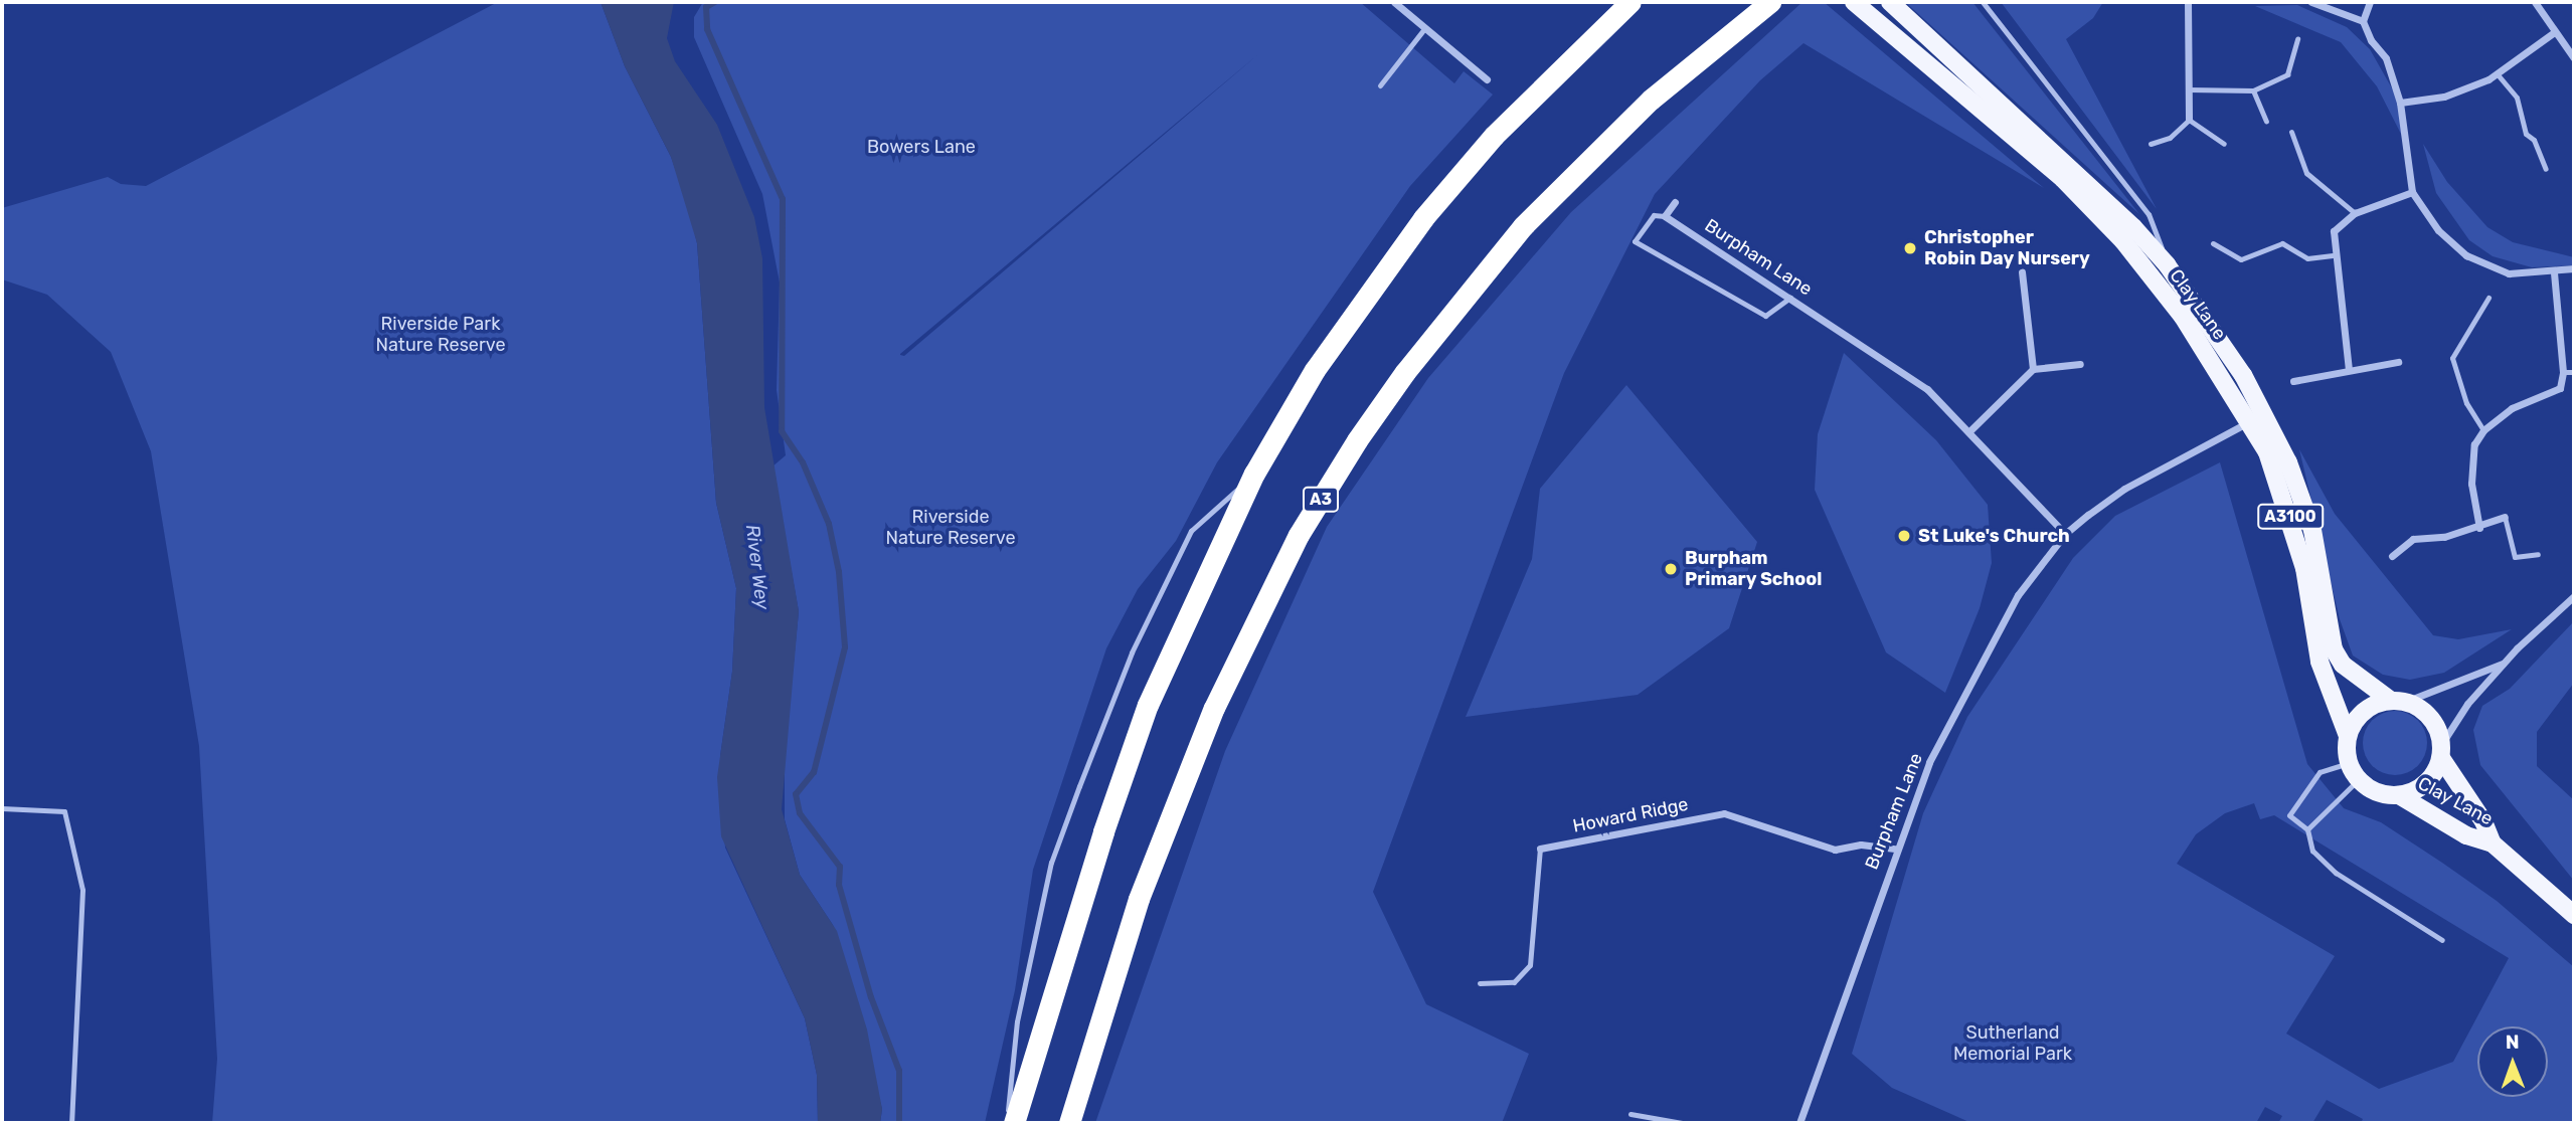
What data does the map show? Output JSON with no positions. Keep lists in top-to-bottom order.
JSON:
{
  "streets": {
    "highway": ["A3"],
    "main road": ["Clay Lane", "A3100"],
    "street": ["Burpham Lane", "Howard Ridge"]
  },
  "crossings": [
    ["Burpham Lane", "Clay Lane"],
    ["Burpham Lane", "Howard Ridge"]
  ],
  "water": ["River Wey"],
  "parks": [
    "Bowers Lane",
    "Riverside Park Nature Reserve",
    "Riverside Nature Reserve",
    "Sutherland Memorial Park"
  ],
  "places": ["Christopher Robin Day Nursery", "St Luke's Church", "Burpham Primary School"],
  "north": "top"
}
